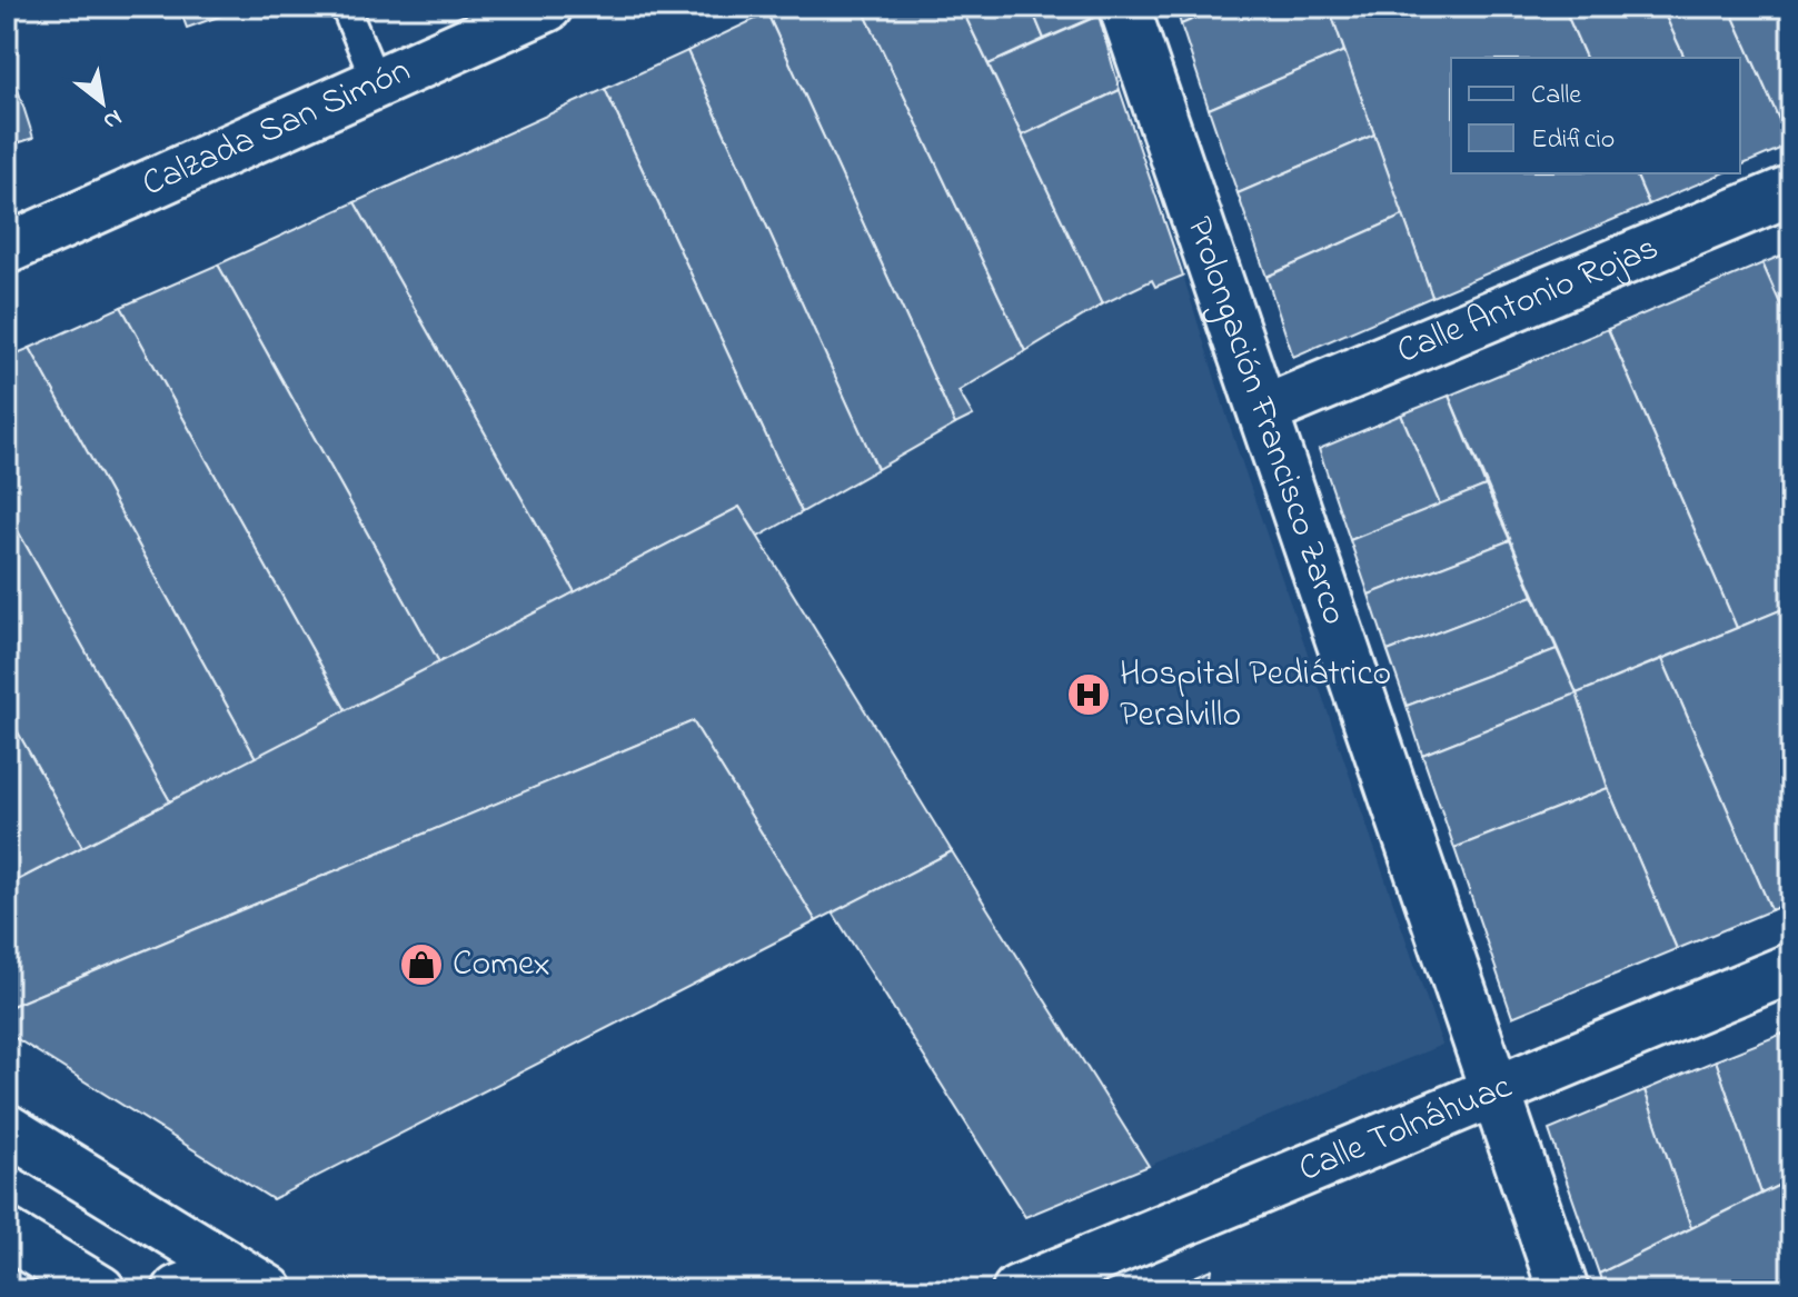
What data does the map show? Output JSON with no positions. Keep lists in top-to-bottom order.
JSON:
{
  "streets": {
    "street": [
      "Calzada San Simón",
      "Calle Antonio Rojas",
      "Prolongación Francisco Zarco",
      "Calle Tolnáhuac"
    ]
  },
  "crossings": [
    ["Calle Antonio Rojas", "Prolongación Francisco Zarco"],
    ["Prolongación Francisco Zarco", "Calle Tolnáhuac"]
  ],
  "places": {
    "hospital": ["Hospital Pediátrico Peralvillo"],
    "shop": ["Comex"]
  },
  "legend": ["Calle", "Edificio"],
  "north": "bottom right"
}
